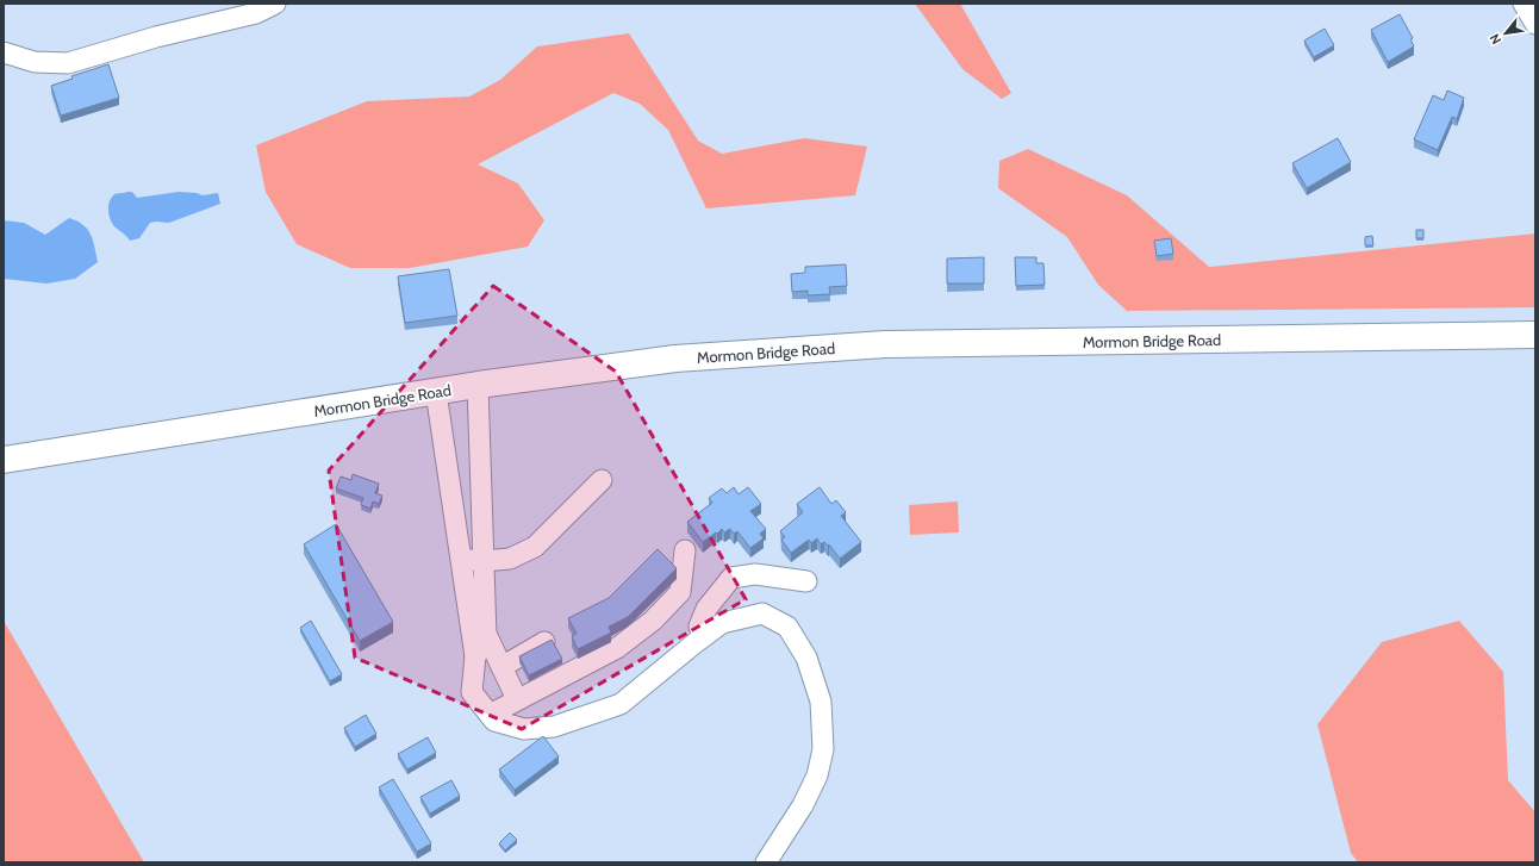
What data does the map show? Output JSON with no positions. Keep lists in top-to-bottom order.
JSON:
{
  "streets": {
    "main road": ["Mormon Bridge Road"]
  },
  "north": "bottom left"
}
